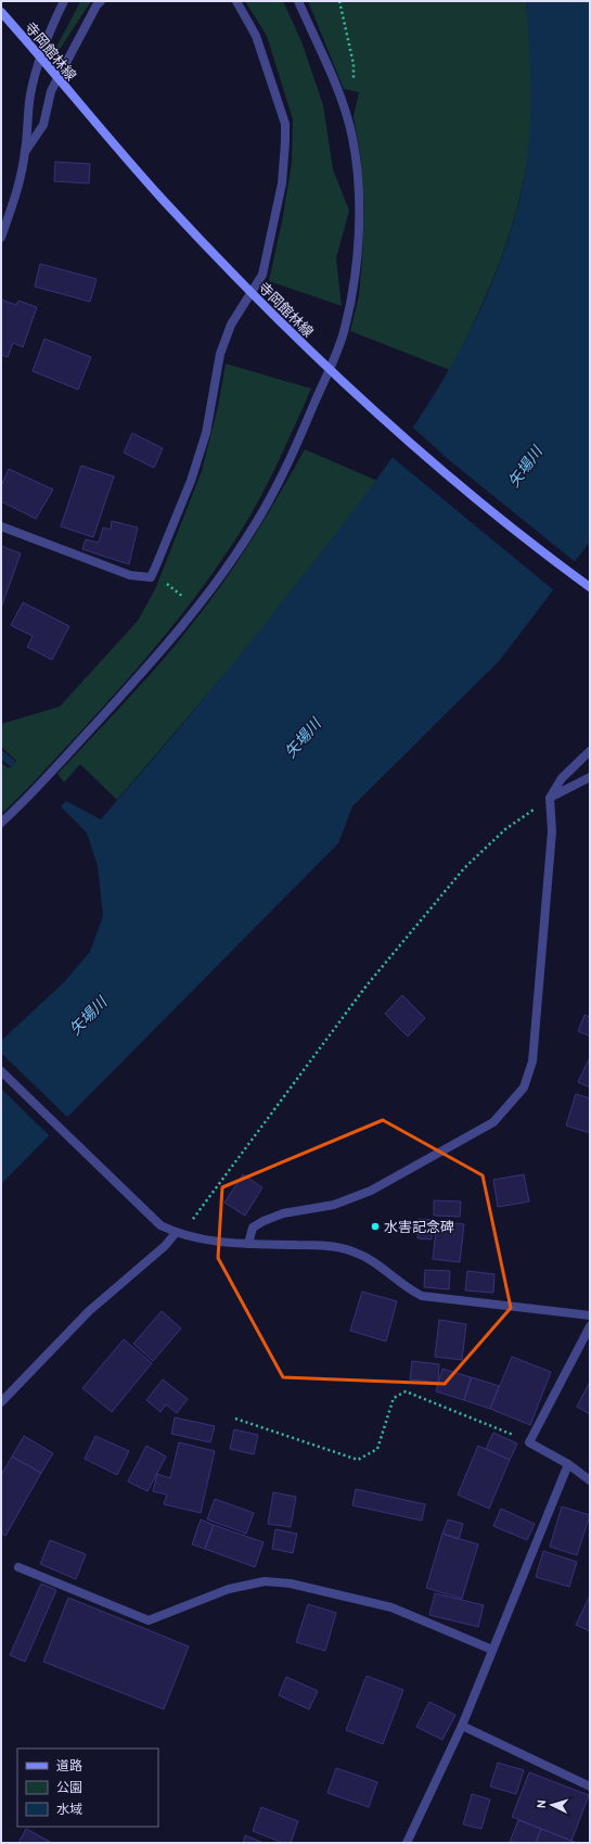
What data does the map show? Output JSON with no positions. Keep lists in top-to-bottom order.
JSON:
{
  "streets": {
    "main road": ["寺岡館林線"]
  },
  "water": ["矢場川"],
  "places": ["水害記念碑"],
  "legend": ["道路", "公園", "水域"],
  "north": "left"
}
